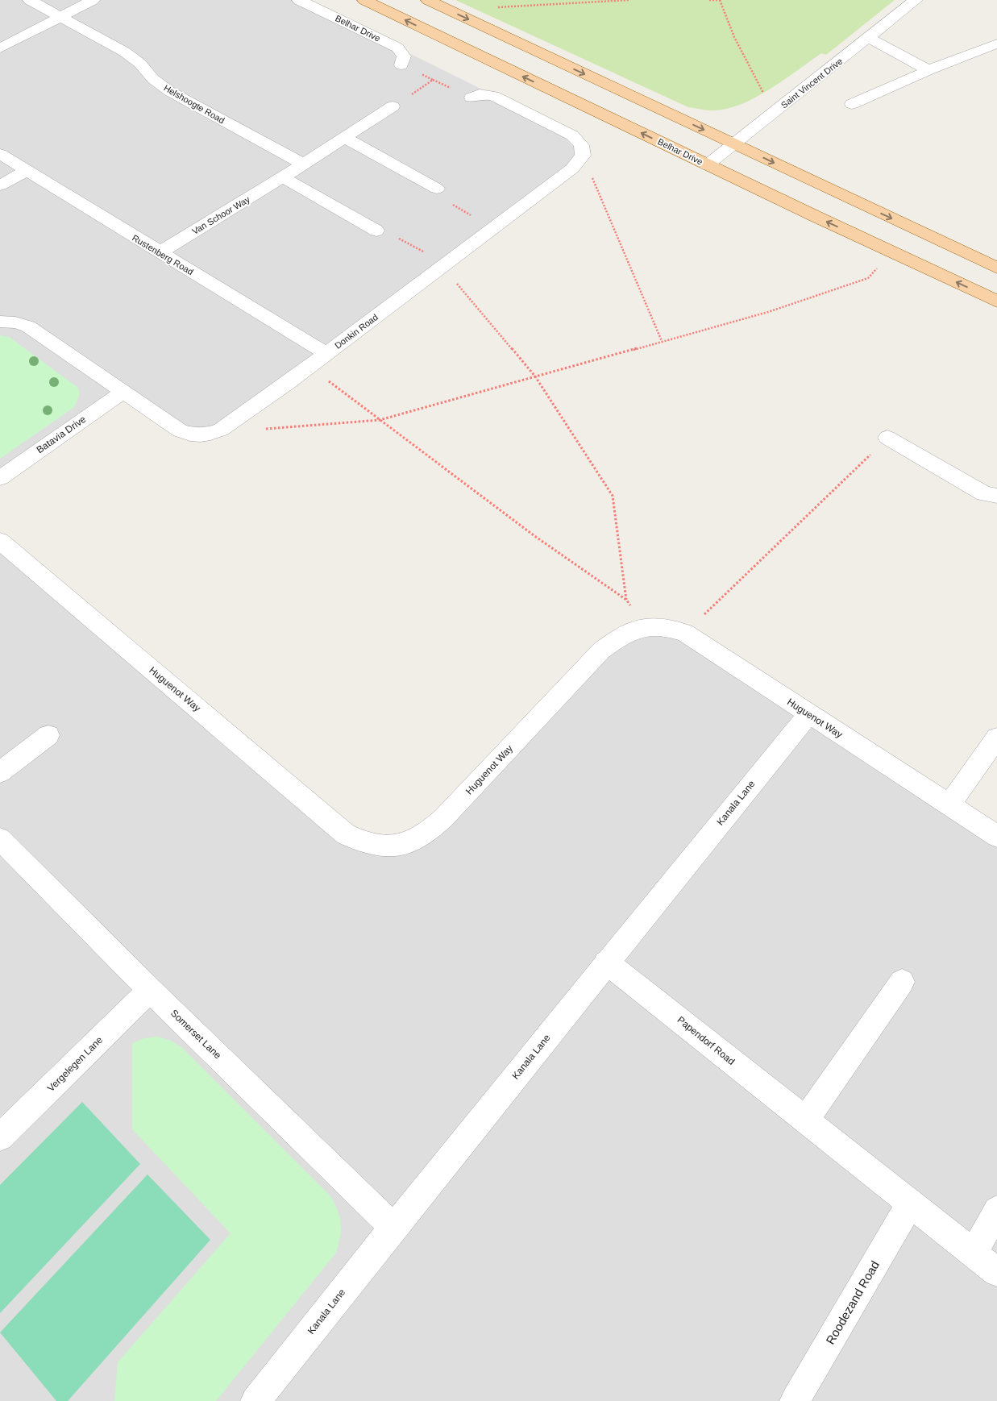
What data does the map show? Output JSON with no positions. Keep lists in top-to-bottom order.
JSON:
{
  "streets": {
    "main road": ["Belhar Drive"],
    "street": [
      "Saint Vincent Drive",
      "Helshoogte Road",
      "Van Schoor Way",
      "Rustenberg Road",
      "Donkin Road",
      "Batavia Drive",
      "Huguenot Way",
      "Kanala Lane",
      "Somerset Lane",
      "Papendorf Road",
      "Vergelegen Lane",
      "Roodezand Road"
    ]
  },
  "crossings": [
    ["Belhar Drive", "Saint Vincent Drive"],
    ["Helshoogte Road", "Van Schoor Way"],
    ["Van Schoor Way", "Rustenberg Road"],
    ["Rustenberg Road", "Donkin Road"],
    ["Donkin Road", "Batavia Drive"],
    ["Huguenot Way", "Kanala Lane"],
    ["Kanala Lane", "Somerset Lane"],
    ["Kanala Lane", "Papendorf Road"],
    ["Somerset Lane", "Vergelegen Lane"],
    ["Papendorf Road", "Roodezand Road"]
  ]
}
